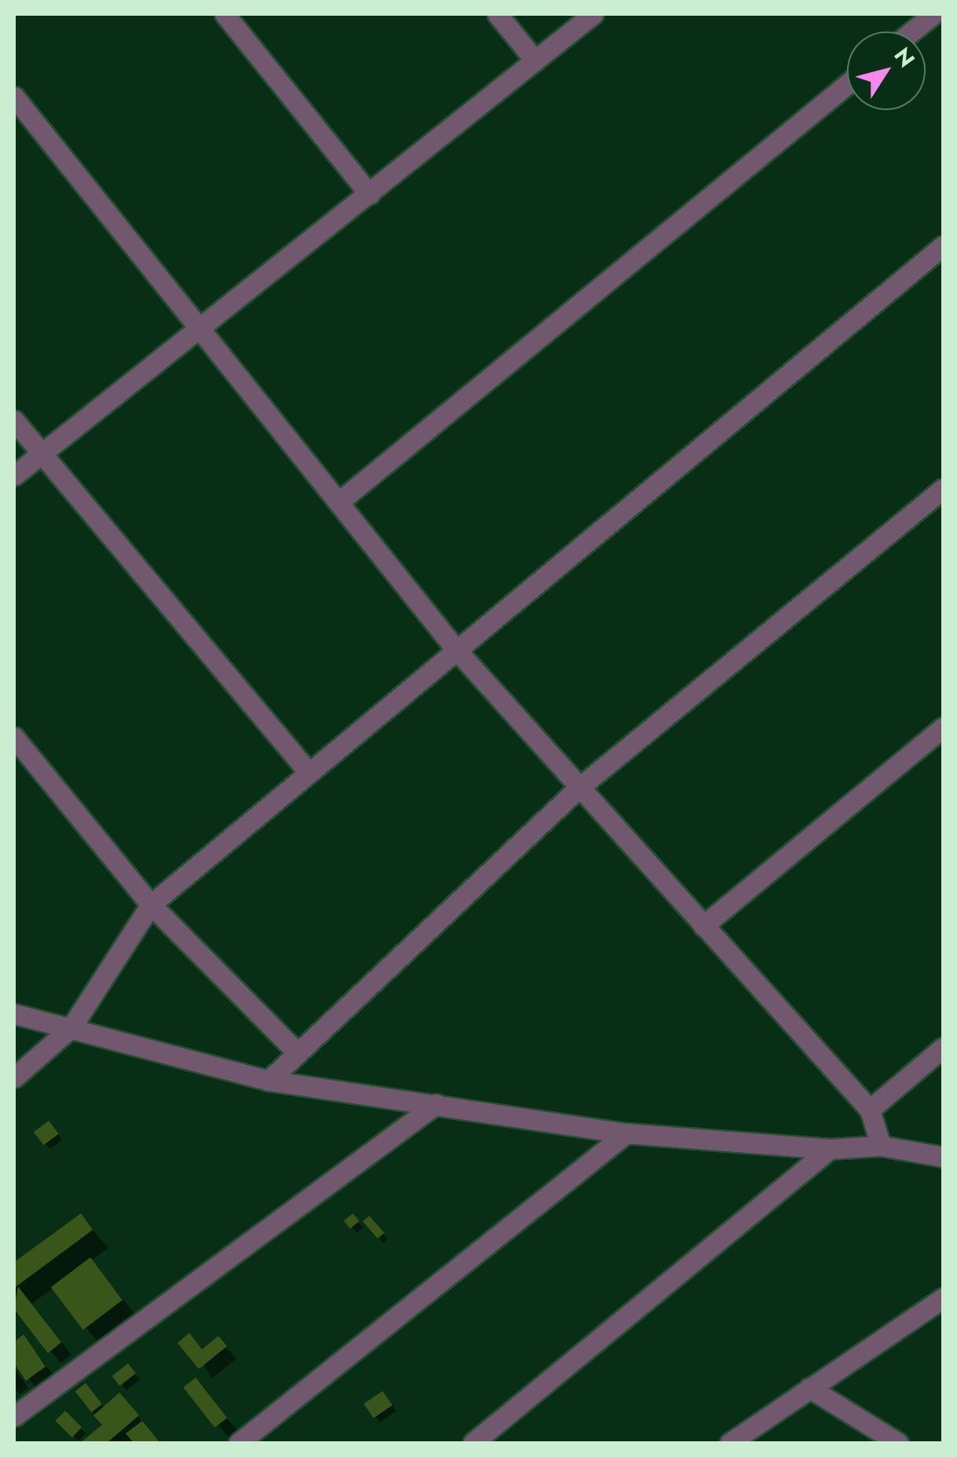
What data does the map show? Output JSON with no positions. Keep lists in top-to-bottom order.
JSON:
{
  "north": "top right"
}
